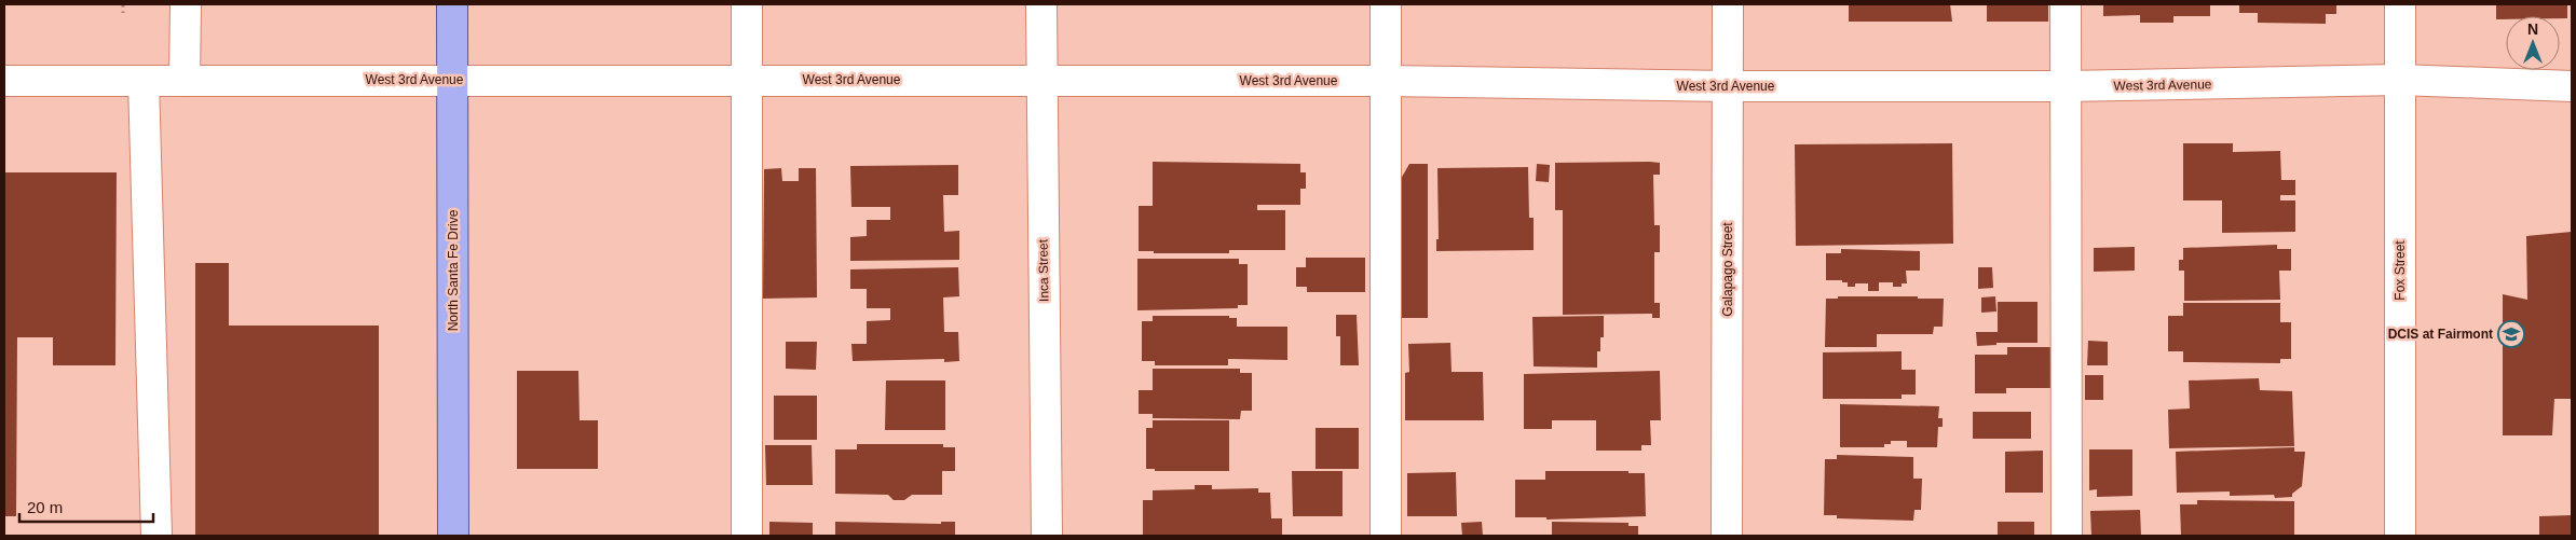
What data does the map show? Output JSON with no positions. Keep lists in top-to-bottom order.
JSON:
{
  "streets": {
    "main road": ["North Santa Fe Drive"],
    "street": [
      "West 3rd Avenue",
      "Galapago Street",
      "Inca Street",
      "Fox Street"
    ]
  },
  "crossings": [
    ["West 3rd Avenue", "Galapago Street"],
    ["West 3rd Avenue", "North Santa Fe Drive"],
    ["West 3rd Avenue", "Inca Street"],
    ["West 3rd Avenue", "Fox Street"]
  ],
  "places": {
    "school or university": ["DCIS at Fairmont"]
  },
  "scale_bar": "20 m",
  "north": "top"
}
